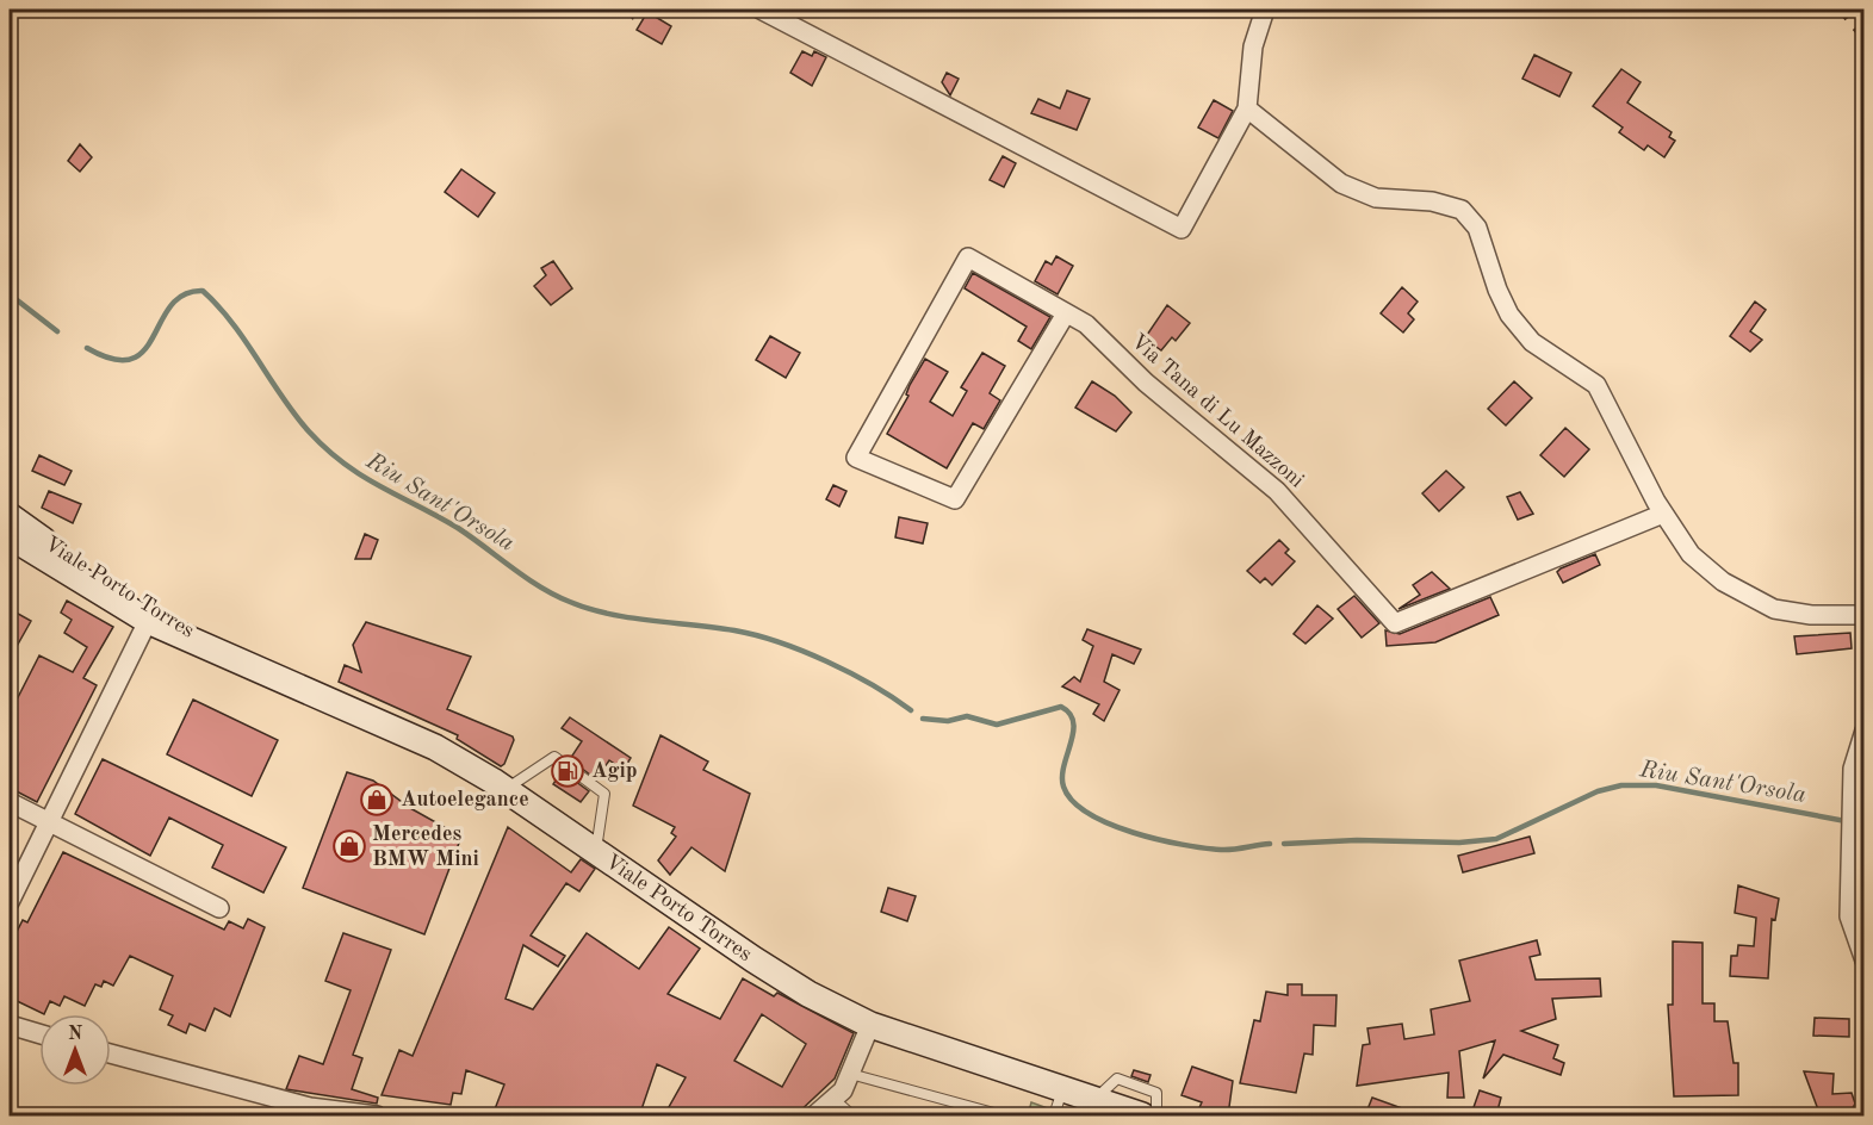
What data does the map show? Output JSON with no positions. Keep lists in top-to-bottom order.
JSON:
{
  "streets": {
    "main road": ["Viale Porto Torres"],
    "street": ["Via Tana di Lu Mazzoni"]
  },
  "water": ["Riu Sant'Orsola"],
  "places": {
    "fuel station": ["Agip"],
    "shop": ["Autoelegance", "Mercedes BMW Mini"]
  },
  "north": "top"
}
